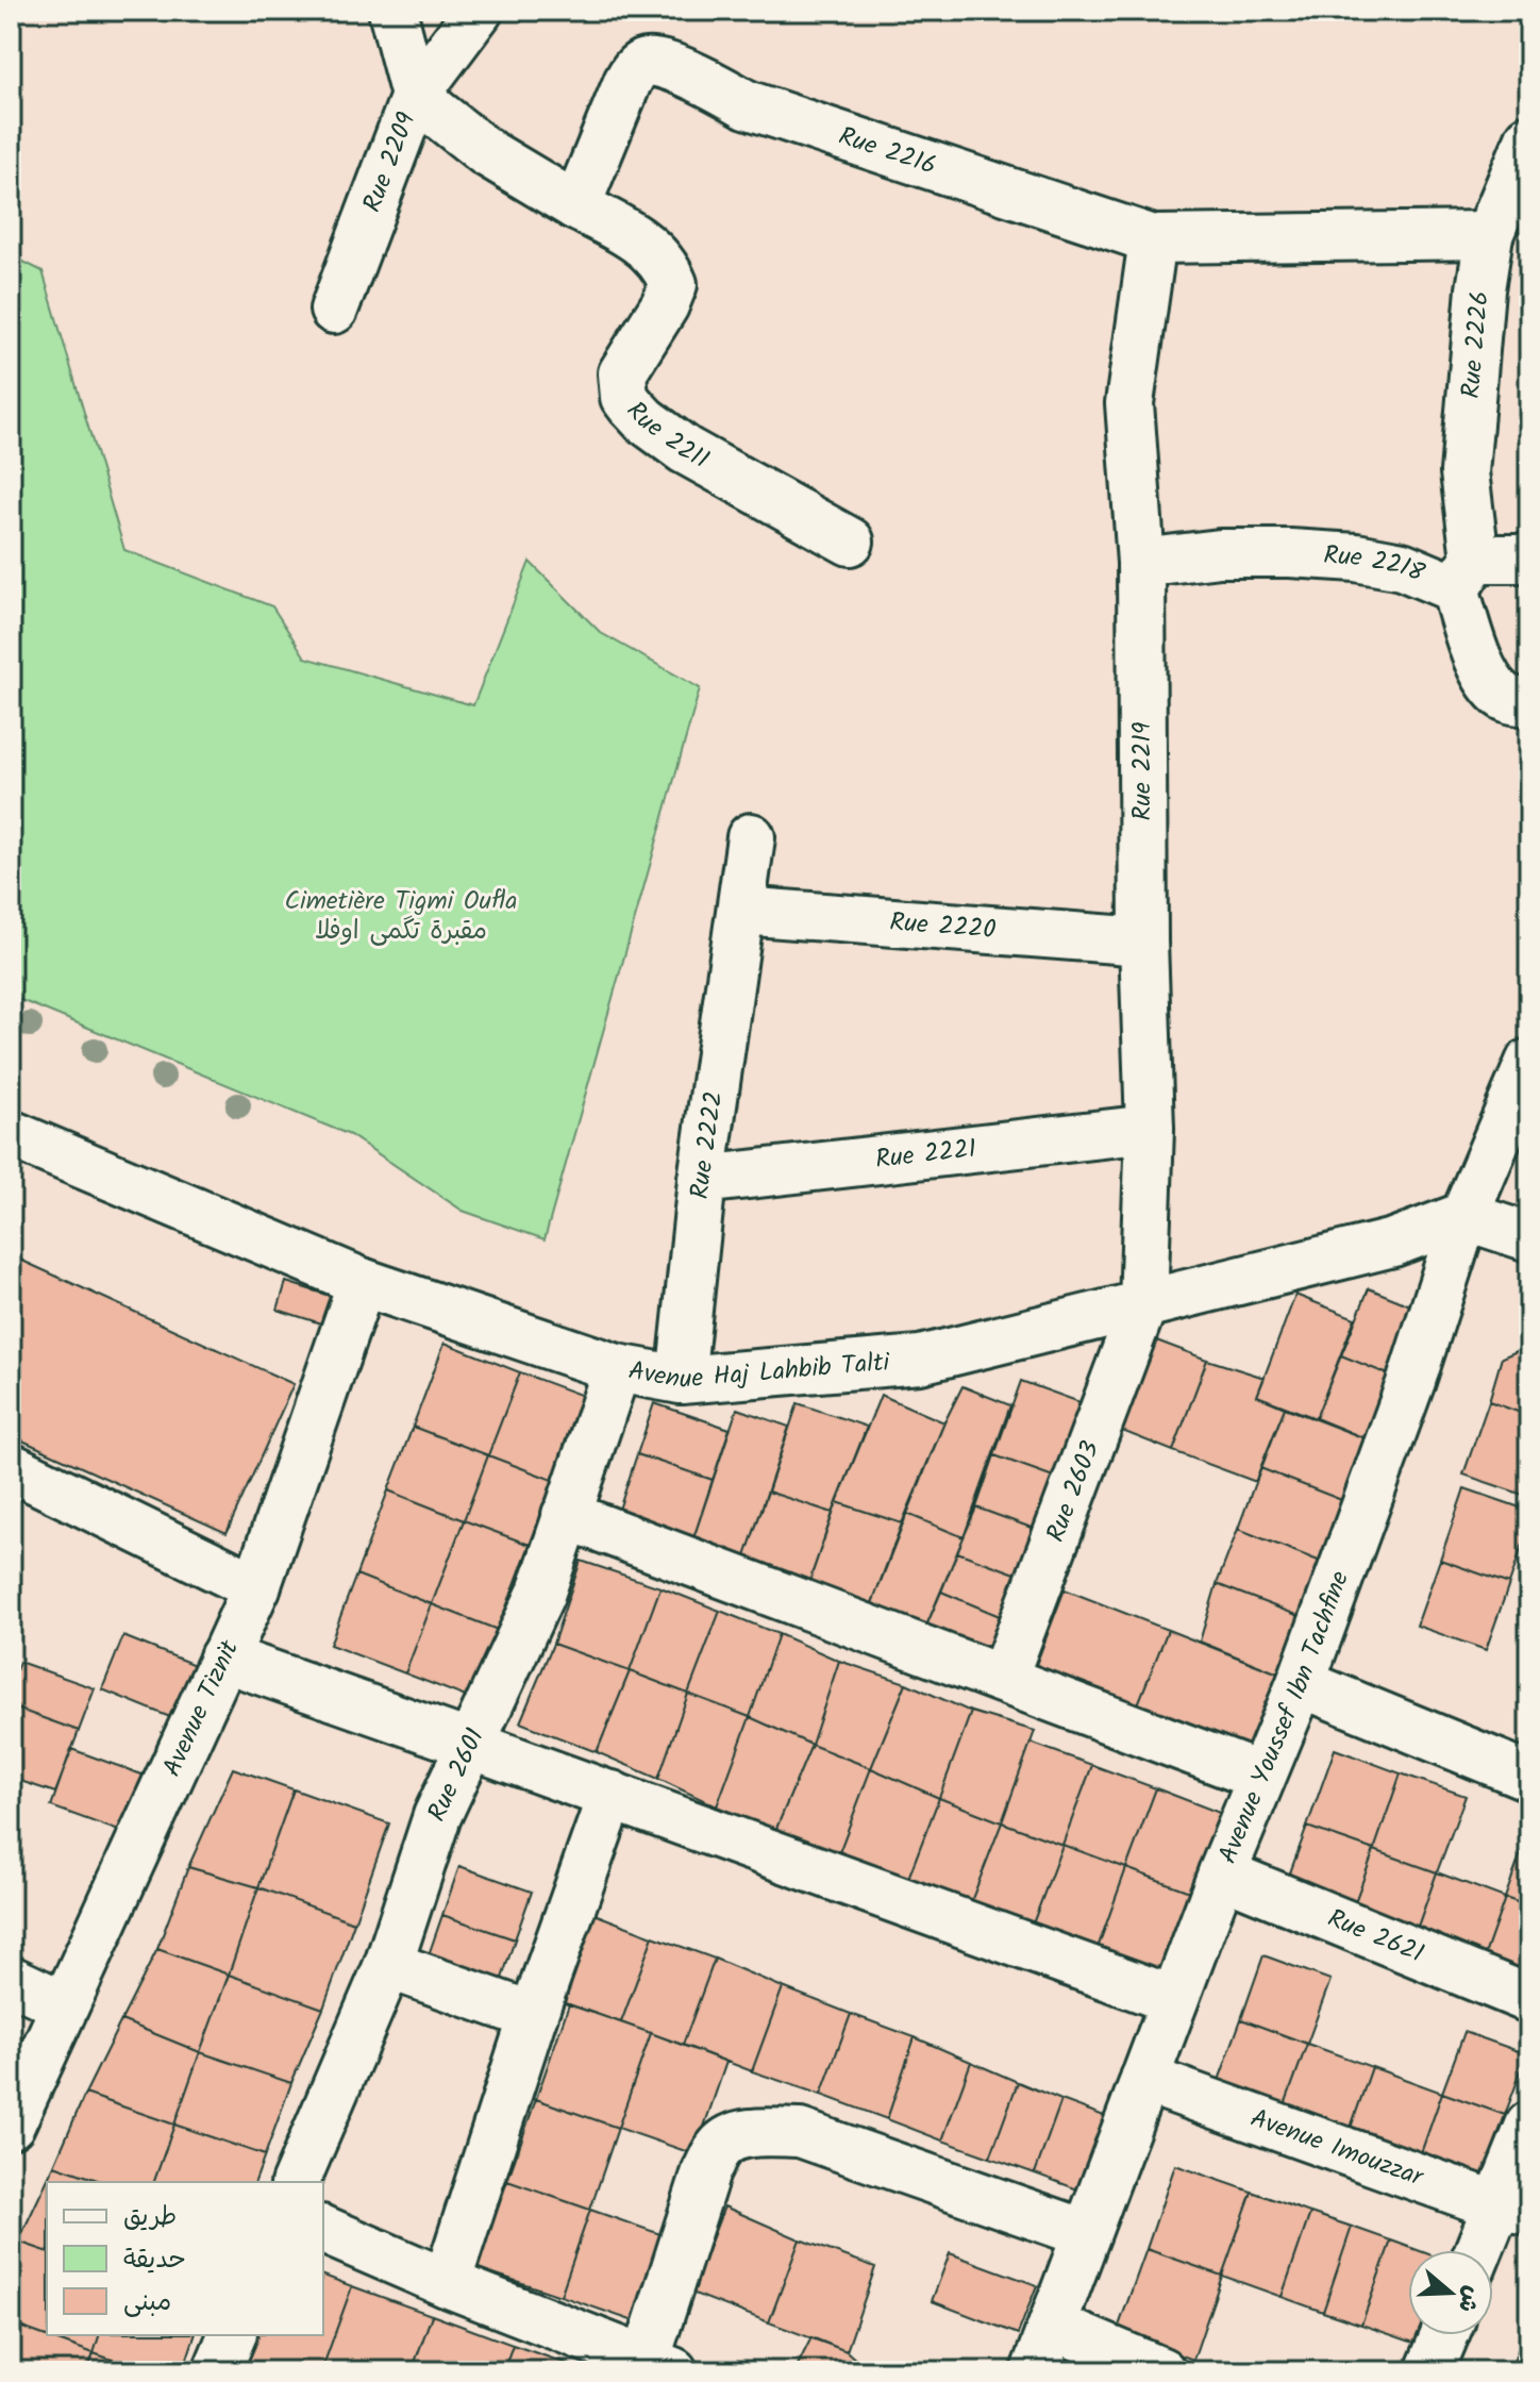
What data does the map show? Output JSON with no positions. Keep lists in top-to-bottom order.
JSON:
{
  "streets": {
    "street": [
      "Rue 2216",
      "Rue 2209",
      "Rue 2226",
      "Rue 2211",
      "Rue 2218",
      "Rue 2219",
      "Rue 2220",
      "Rue 2222",
      "Rue 2221",
      "Avenue Haj Lahbib Talti",
      "Rue 2603",
      "Avenue Tiznit",
      "Avenue Youssef Ibn Tachfine",
      "Rue 2601",
      "Rue 2621",
      "Avenue Imouzzar"
    ]
  },
  "crossings": [
    ["Rue 2216", "Rue 2226"],
    ["Rue 2216", "Rue 2211"],
    ["Rue 2216", "Rue 2219"],
    ["Rue 2226", "Rue 2218"],
    ["Rue 2218", "Rue 2219"],
    ["Rue 2219", "Rue 2220"],
    ["Rue 2219", "Rue 2221"],
    ["Rue 2219", "Avenue Haj Lahbib Talti"],
    ["Rue 2219", "Rue 2603"],
    ["Rue 2220", "Rue 2222"],
    ["Rue 2222", "Rue 2221"],
    ["Rue 2222", "Avenue Haj Lahbib Talti"],
    ["Avenue Haj Lahbib Talti", "Rue 2603"],
    ["Avenue Haj Lahbib Talti", "Avenue Tiznit"],
    ["Avenue Haj Lahbib Talti", "Avenue Youssef Ibn Tachfine"],
    ["Avenue Haj Lahbib Talti", "Rue 2601"],
    ["Avenue Youssef Ibn Tachfine", "Rue 2621"],
    ["Avenue Youssef Ibn Tachfine", "Avenue Imouzzar"]
  ],
  "parks": ["Cimetière Tigmi Oufla مقبرة تگمی اوفلا"],
  "legend": ["طريق", "حديقة", "مبنى"],
  "north": "right"
}
